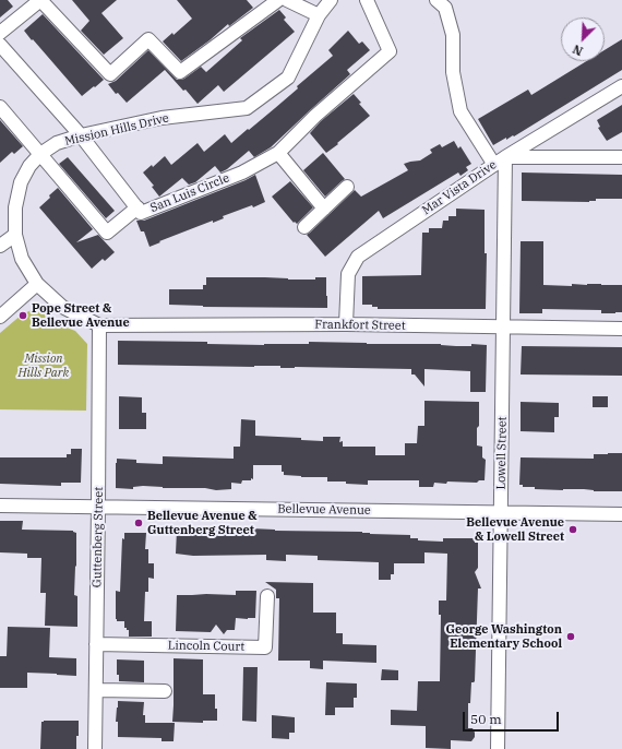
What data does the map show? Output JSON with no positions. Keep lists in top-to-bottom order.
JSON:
{
  "streets": {
    "street": [
      "Mission Hills Drive",
      "Mar Vista Drive",
      "San Luis Circle",
      "Frankfort Street",
      "Lowell Street",
      "Bellevue Avenue",
      "Guttenberg Street",
      "Lincoln Court"
    ]
  },
  "crossings": [
    ["Mission Hills Drive", "San Luis Circle"],
    ["Mission Hills Drive", "Frankfort Street"],
    ["Mission Hills Drive", "Guttenberg Street"],
    ["Mar Vista Drive", "Frankfort Street"],
    ["Mar Vista Drive", "Lowell Street"],
    ["Frankfort Street", "Lowell Street"],
    ["Frankfort Street", "Guttenberg Street"],
    ["Lowell Street", "Bellevue Avenue"],
    ["Bellevue Avenue", "Guttenberg Street"],
    ["Guttenberg Street", "Lincoln Court"]
  ],
  "parks": ["Mission Hills Park"],
  "places": [
    "Pope Street & Bellevue Avenue",
    "Bellevue Avenue & Guttenberg Street",
    "Bellevue Avenue & Lowell Street",
    "George Washington Elementary School"
  ],
  "scale_bar": "50 m",
  "north": "bottom left"
}
